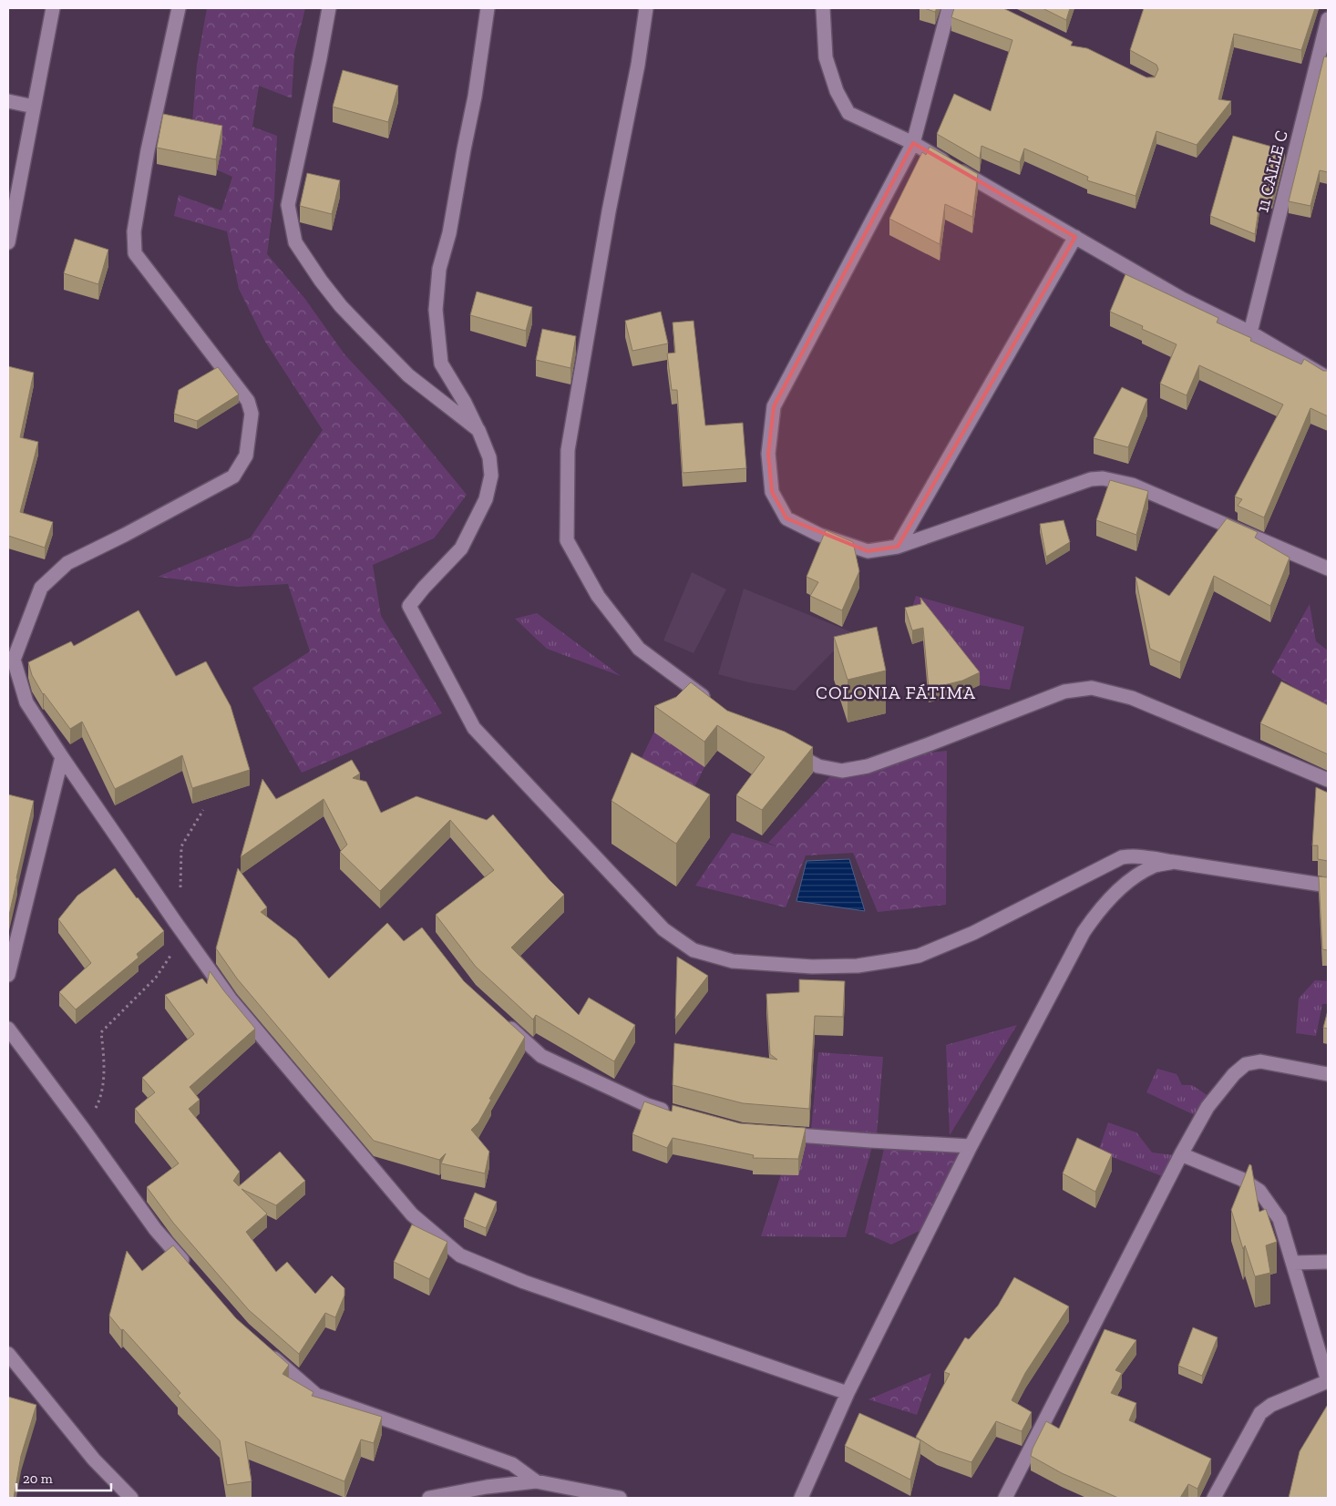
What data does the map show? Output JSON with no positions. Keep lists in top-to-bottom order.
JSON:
{
  "streets": {
    "street": ["11 CALLE C"]
  },
  "districts": ["COLONIA FÁTIMA"],
  "scale_bar": "20 m"
}
